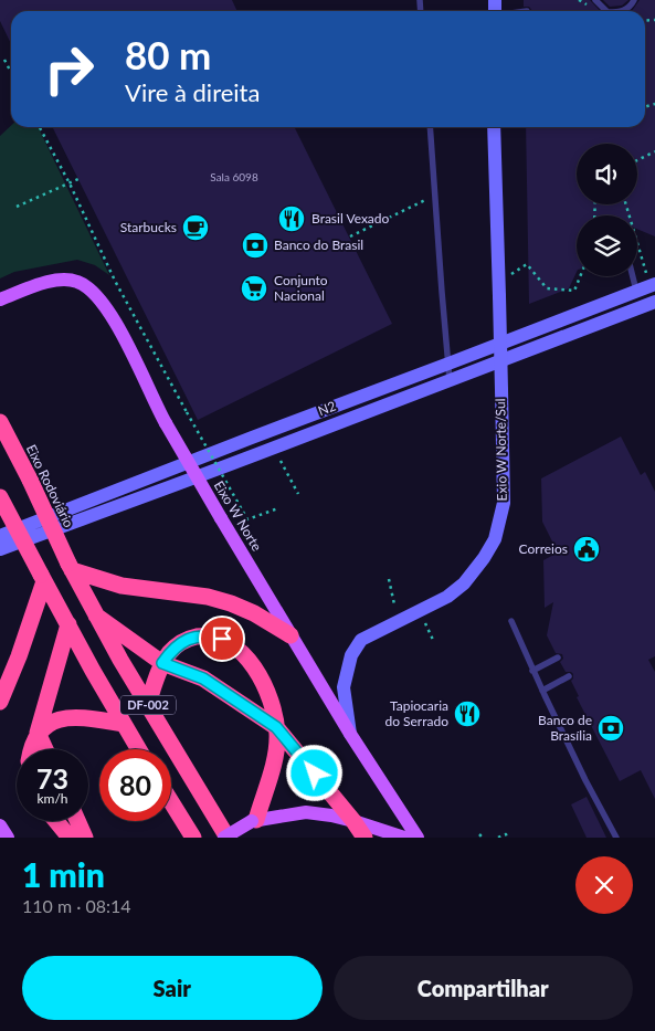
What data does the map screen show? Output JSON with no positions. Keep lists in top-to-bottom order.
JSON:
{
  "streets": {
    "highway": ["Eixo Rodoviário", "DF-002"],
    "main road": ["N2", "Exio W Norte/Sul", "Eixo W Norte"]
  },
  "crossings": [
    ["Exio W Norte/Sul", "Eixo W Norte"],
    ["Eixo Rodoviário", "DF-002"]
  ],
  "places": {
    "restaurant": ["Brasil Vexado", "Tapiocaria do Serrado"],
    "cafe": ["Starbucks"],
    "bank": ["Banco do Brasil", "Banco de Brasília"],
    "supermarket": ["Conjunto Nacional"],
    "public building": ["Correios"]
  },
  "house_numbers": ["Sala 6098"],
  "page": {
    "turn": ["80 m", "Vire à direita"],
    "speed": "73 km/h",
    "limit": "80",
    "heading": ["1 min", "110 m · 08:14"],
    "buttons": ["Sair", "Compartilhar"]
  }
}
